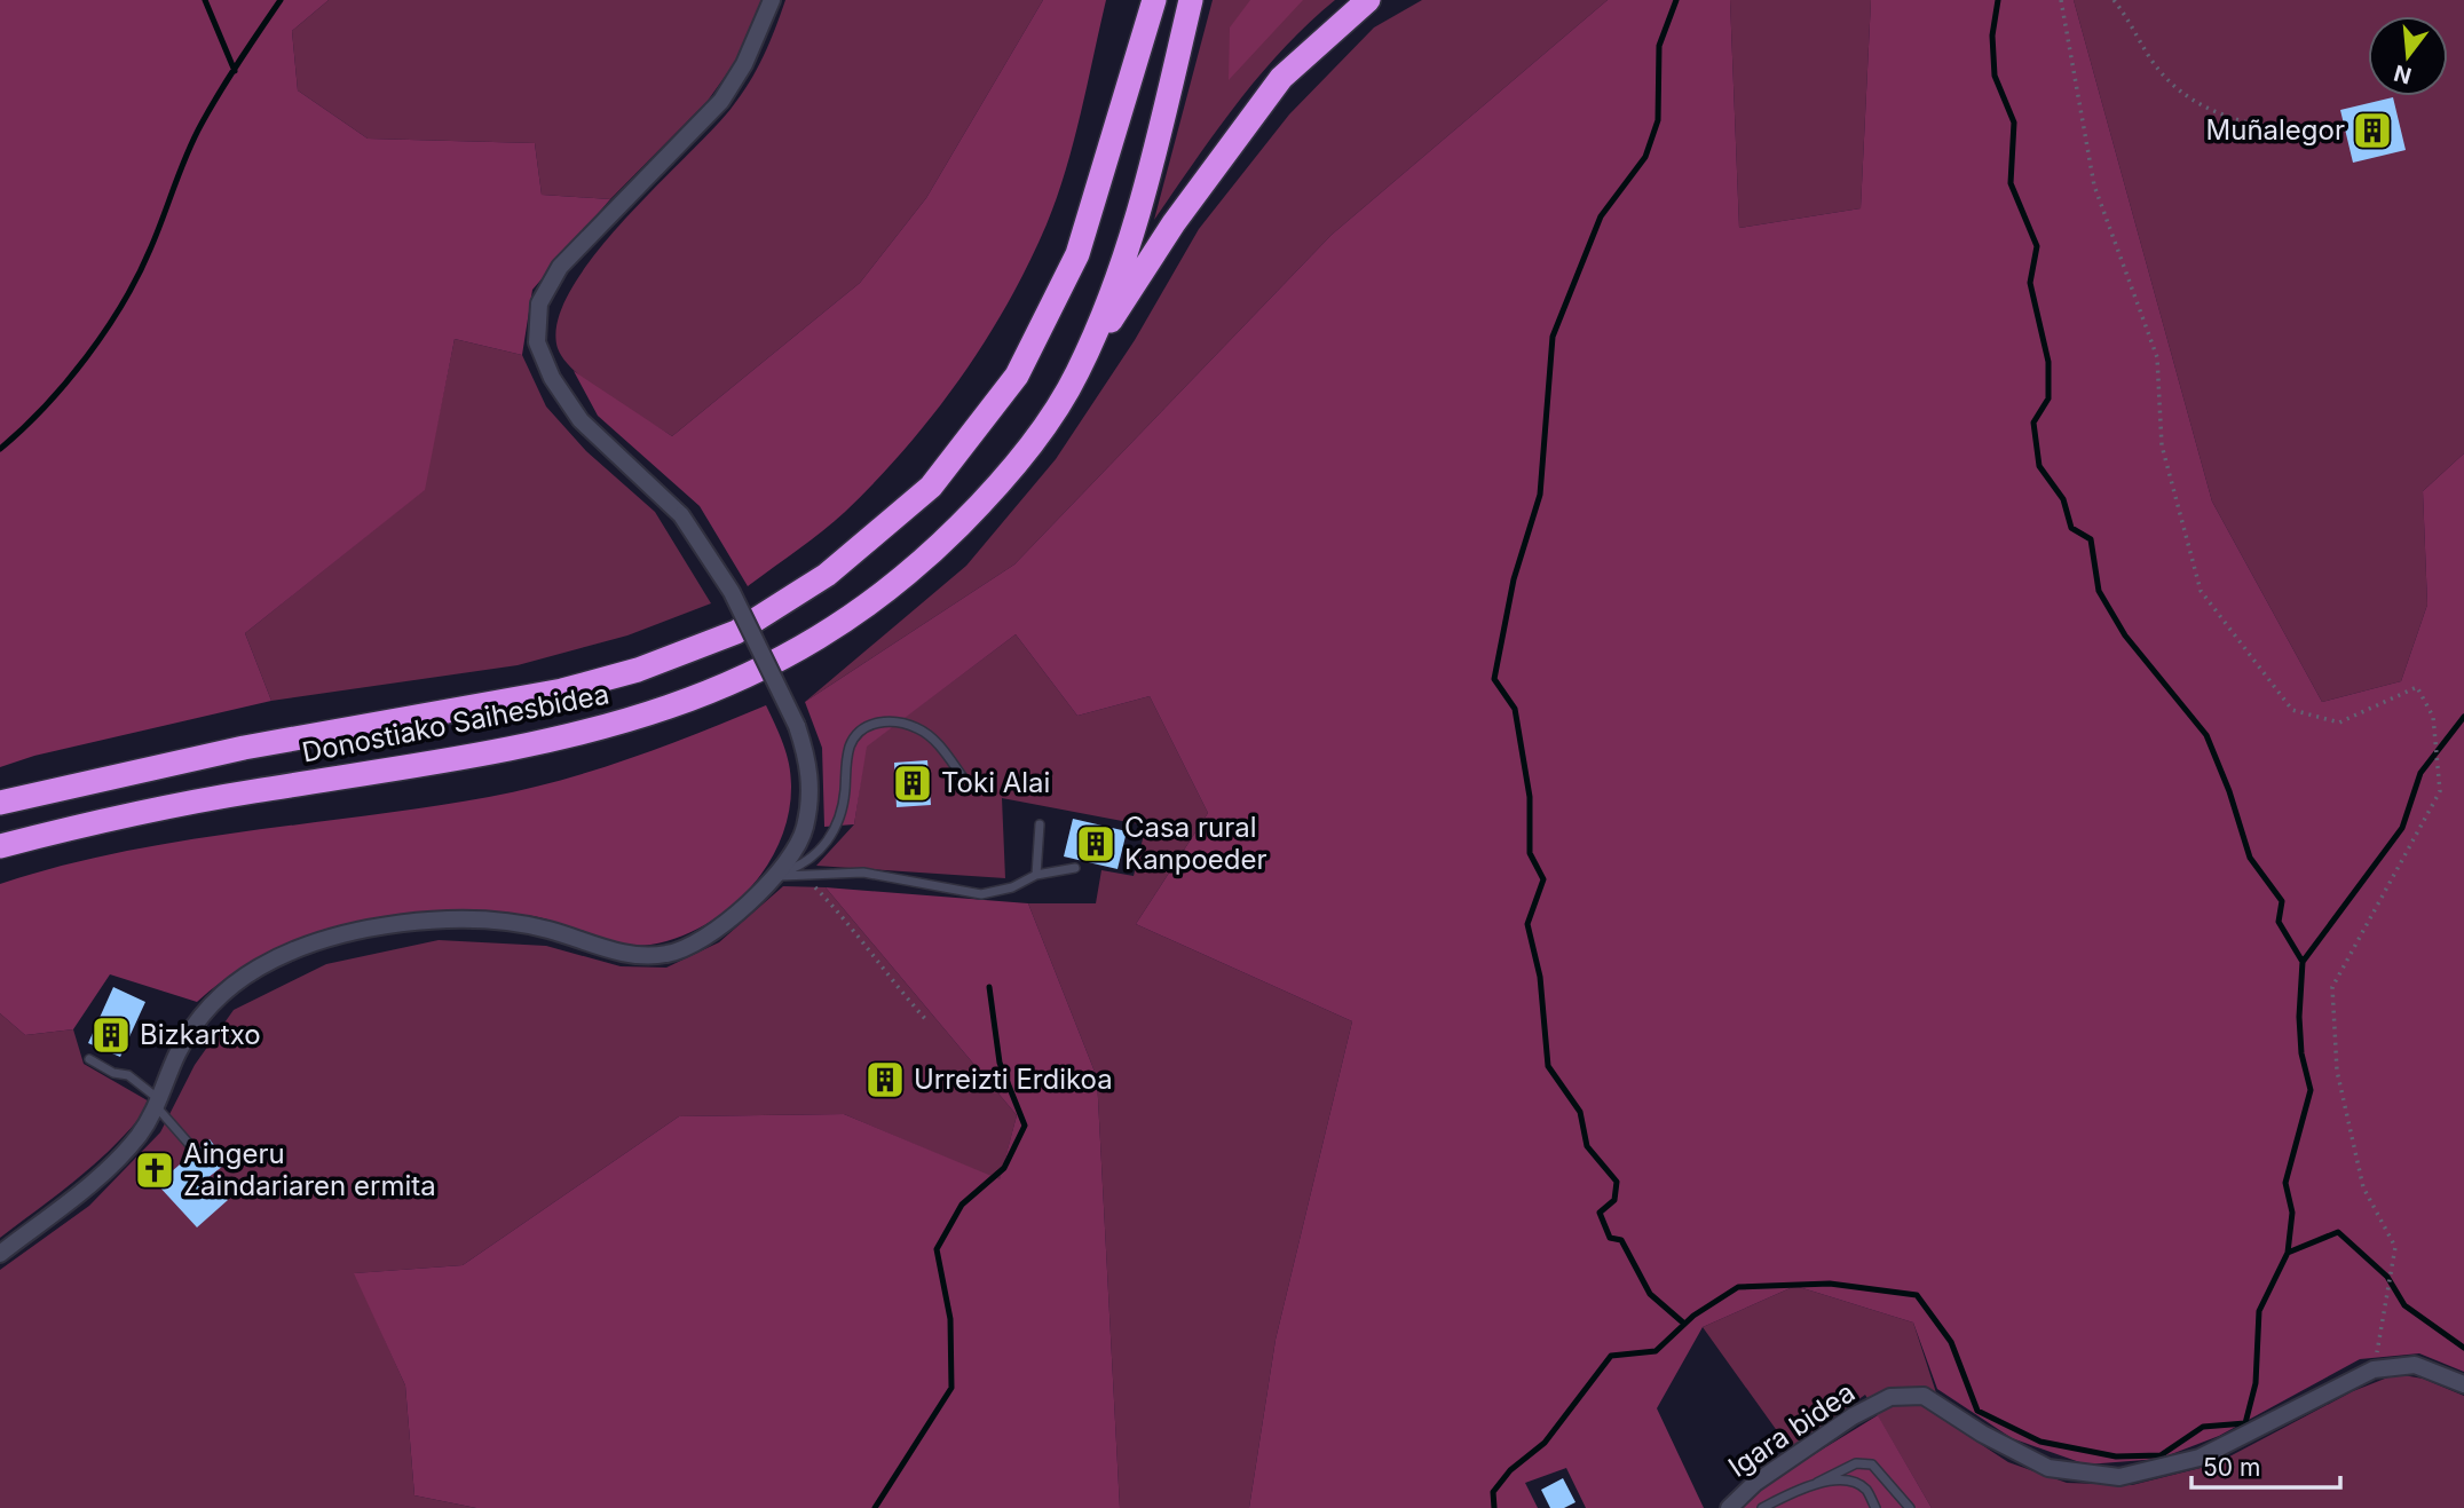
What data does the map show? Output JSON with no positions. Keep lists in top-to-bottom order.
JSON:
{
  "streets": {
    "highway": ["Donostiako Saihesbidea"],
    "street": ["Igara bidea"]
  },
  "places": {
    "building": [
      "Muñalegor",
      "Toki Alai",
      "Casa rural Kanpoeder",
      "Bizkartxo",
      "Urreizti Erdikoa"
    ],
    "church": ["Aingeru Zaindariaren ermita"]
  },
  "scale_bar": "50 m",
  "north": "bottom"
}
